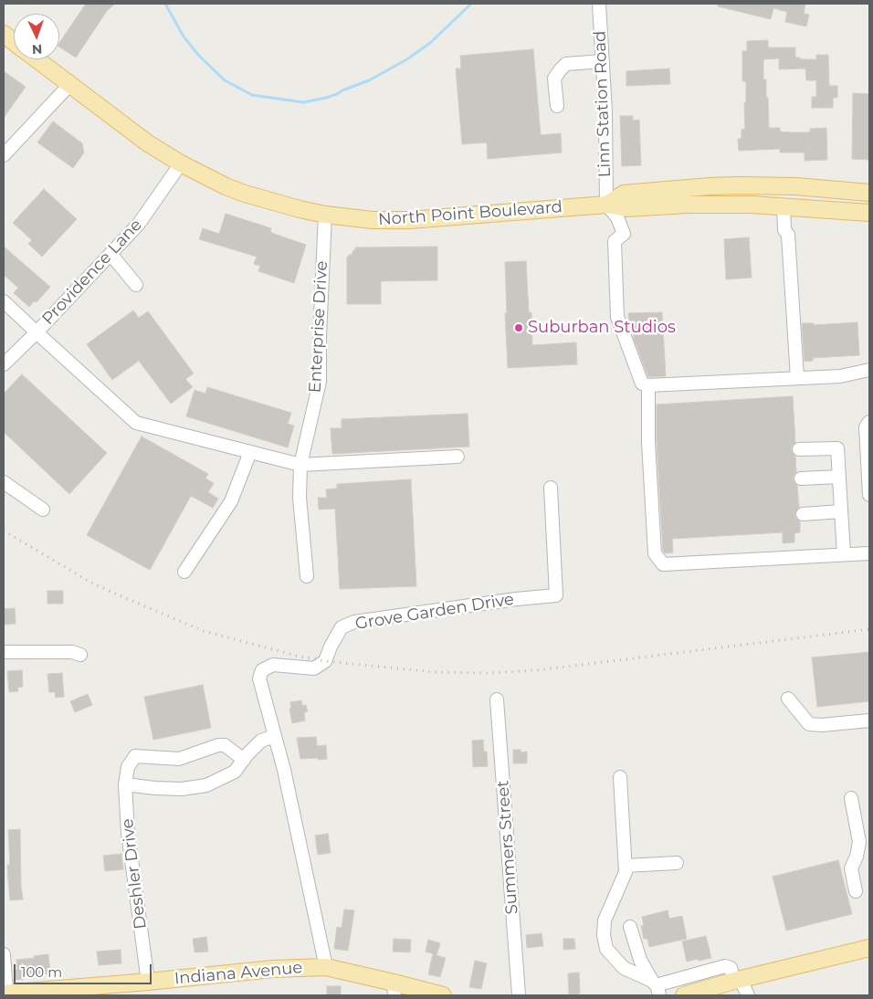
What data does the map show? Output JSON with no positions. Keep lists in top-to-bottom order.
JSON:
{
  "streets": {
    "main road": ["North Point Boulevard", "Indiana Avenue"],
    "street": [
      "Linn Station Road",
      "Providence Lane",
      "Enterprise Drive",
      "Grove Garden Drive",
      "Summers Street",
      "Deshler Drive"
    ]
  },
  "crossings": [
    ["Linn Station Road", "North Point Boulevard"],
    ["North Point Boulevard", "Providence Lane"],
    ["North Point Boulevard", "Enterprise Drive"],
    ["Providence Lane", "Enterprise Drive"],
    ["Grove Garden Drive", "Indiana Avenue"],
    ["Deshler Drive", "Indiana Avenue"]
  ],
  "places": ["Suburban Studios"],
  "scale_bar": "100 m",
  "north": "bottom"
}
